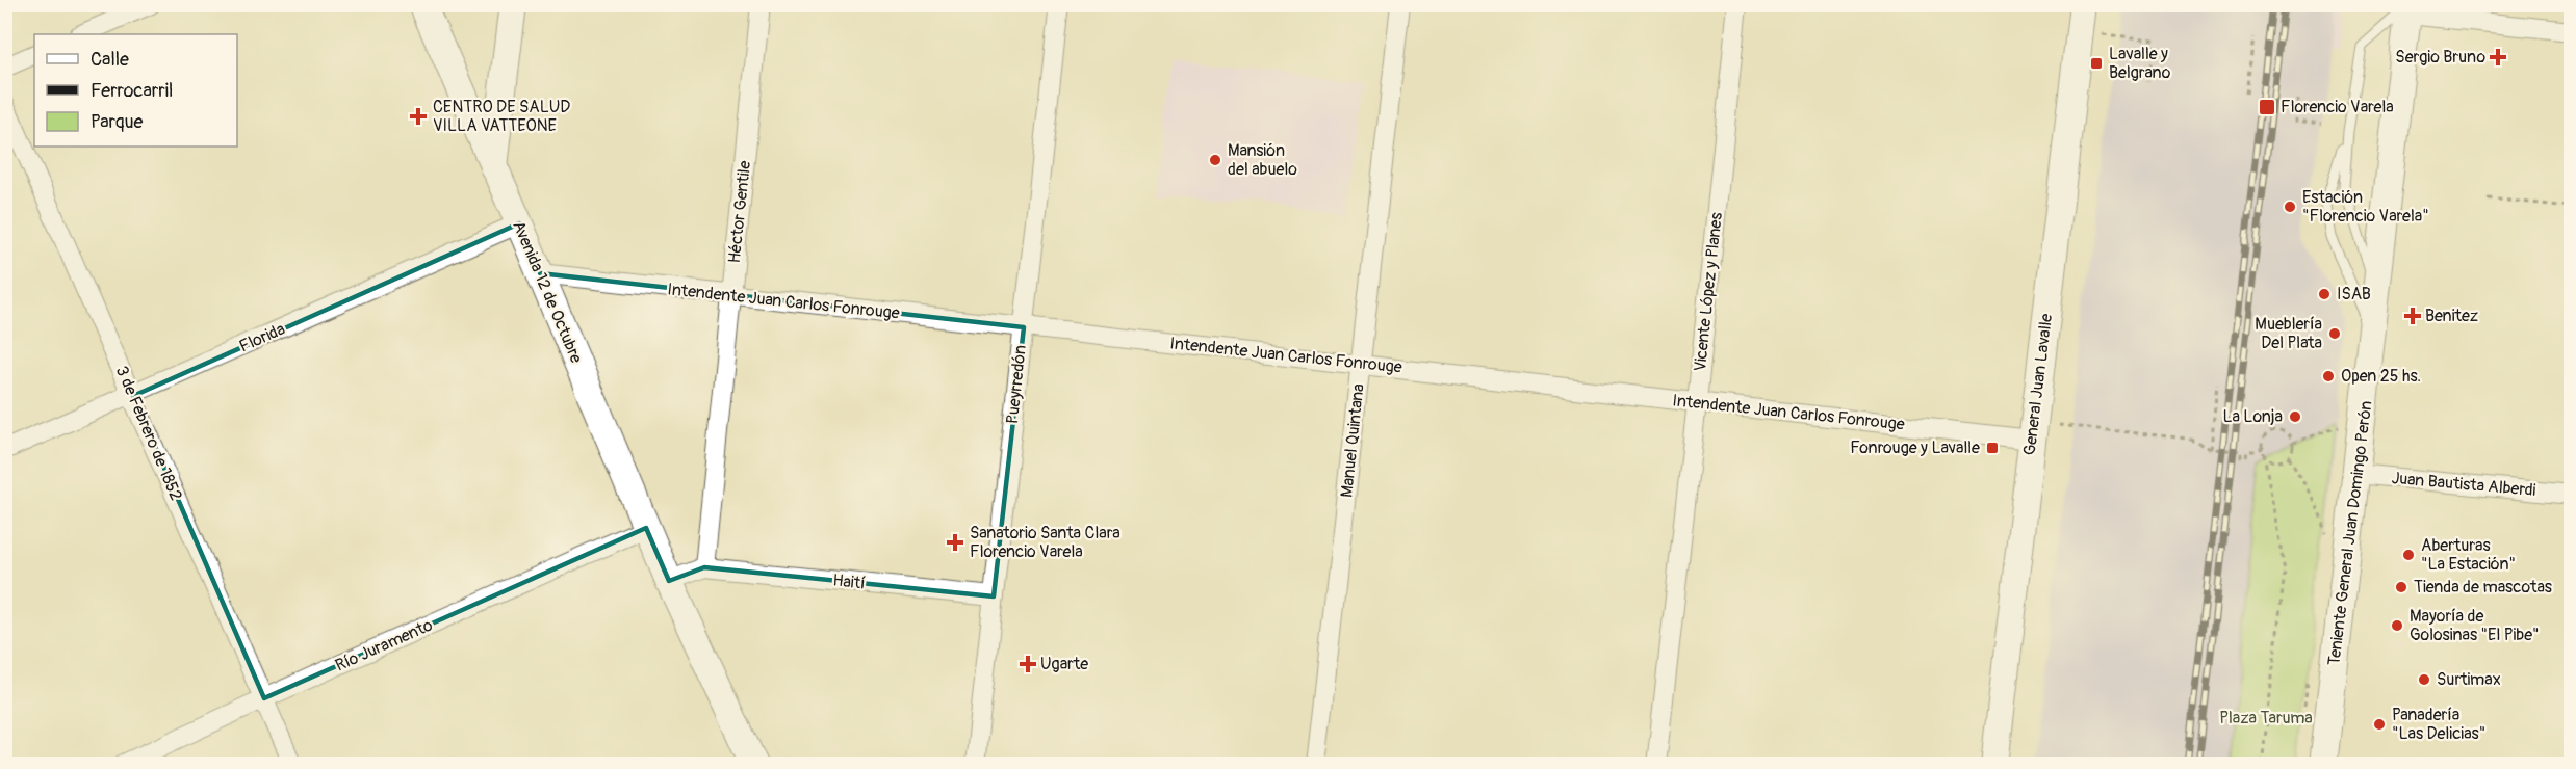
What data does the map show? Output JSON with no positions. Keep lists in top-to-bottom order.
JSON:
{
  "streets": {
    "main road": ["Avenida 12 de Octubre", "General Juan Lavalle", "Teniente General Juan Domingo Perón"],
    "street": [
      "Héctor Gentile",
      "Vicente López y Planes",
      "Intendente Juan Carlos Fonrouge",
      "Florida",
      "Pueyrredón",
      "3 de Febrero de 1852",
      "Manuel Quintana",
      "Juan Bautista Alberdi",
      "Haití",
      "Río Juramento"
    ]
  },
  "crossings": [
    ["Héctor Gentile", "Intendente Juan Carlos Fonrouge"],
    ["Héctor Gentile", "Haití"],
    ["Avenida 12 de Octubre", "Intendente Juan Carlos Fonrouge"],
    ["Avenida 12 de Octubre", "Florida"],
    ["Avenida 12 de Octubre", "Río Juramento"],
    ["Vicente López y Planes", "Intendente Juan Carlos Fonrouge"],
    ["Intendente Juan Carlos Fonrouge", "Pueyrredón"],
    ["Intendente Juan Carlos Fonrouge", "General Juan Lavalle"],
    ["Intendente Juan Carlos Fonrouge", "Manuel Quintana"],
    ["Florida", "3 de Febrero de 1852"],
    ["Pueyrredón", "Haití"],
    ["3 de Febrero de 1852", "Río Juramento"],
    ["Juan Bautista Alberdi", "Teniente General Juan Domingo Perón"]
  ],
  "parks": ["Plaza Taruma"],
  "places": {
    "health": [
      "Sergio Bruno",
      "CENTRO DE SALUD VILLA VATTEONE",
      "Benitez",
      "Sanatorio Santa Clara Florencio Varela",
      "Ugarte"
    ],
    "transit": ["Lavalle y Belgrano", "Florencio Varela", "Fonrouge y Lavalle"],
    "other": [
      "Mansión del abuelo",
      "Estación \"Florencio Varela\"",
      "ISAB",
      "Mueblería Del Plata",
      "Open 25 hs.",
      "La Lonja",
      "Aberturas \"La Estación\"",
      "Tienda de mascotas",
      "Mayoría de Golosinas \"El Pibe\"",
      "Surtimax",
      "Panadería \"Las Delicias\""
    ]
  },
  "legend": ["Calle", "Ferrocarril", "Parque"]
}
